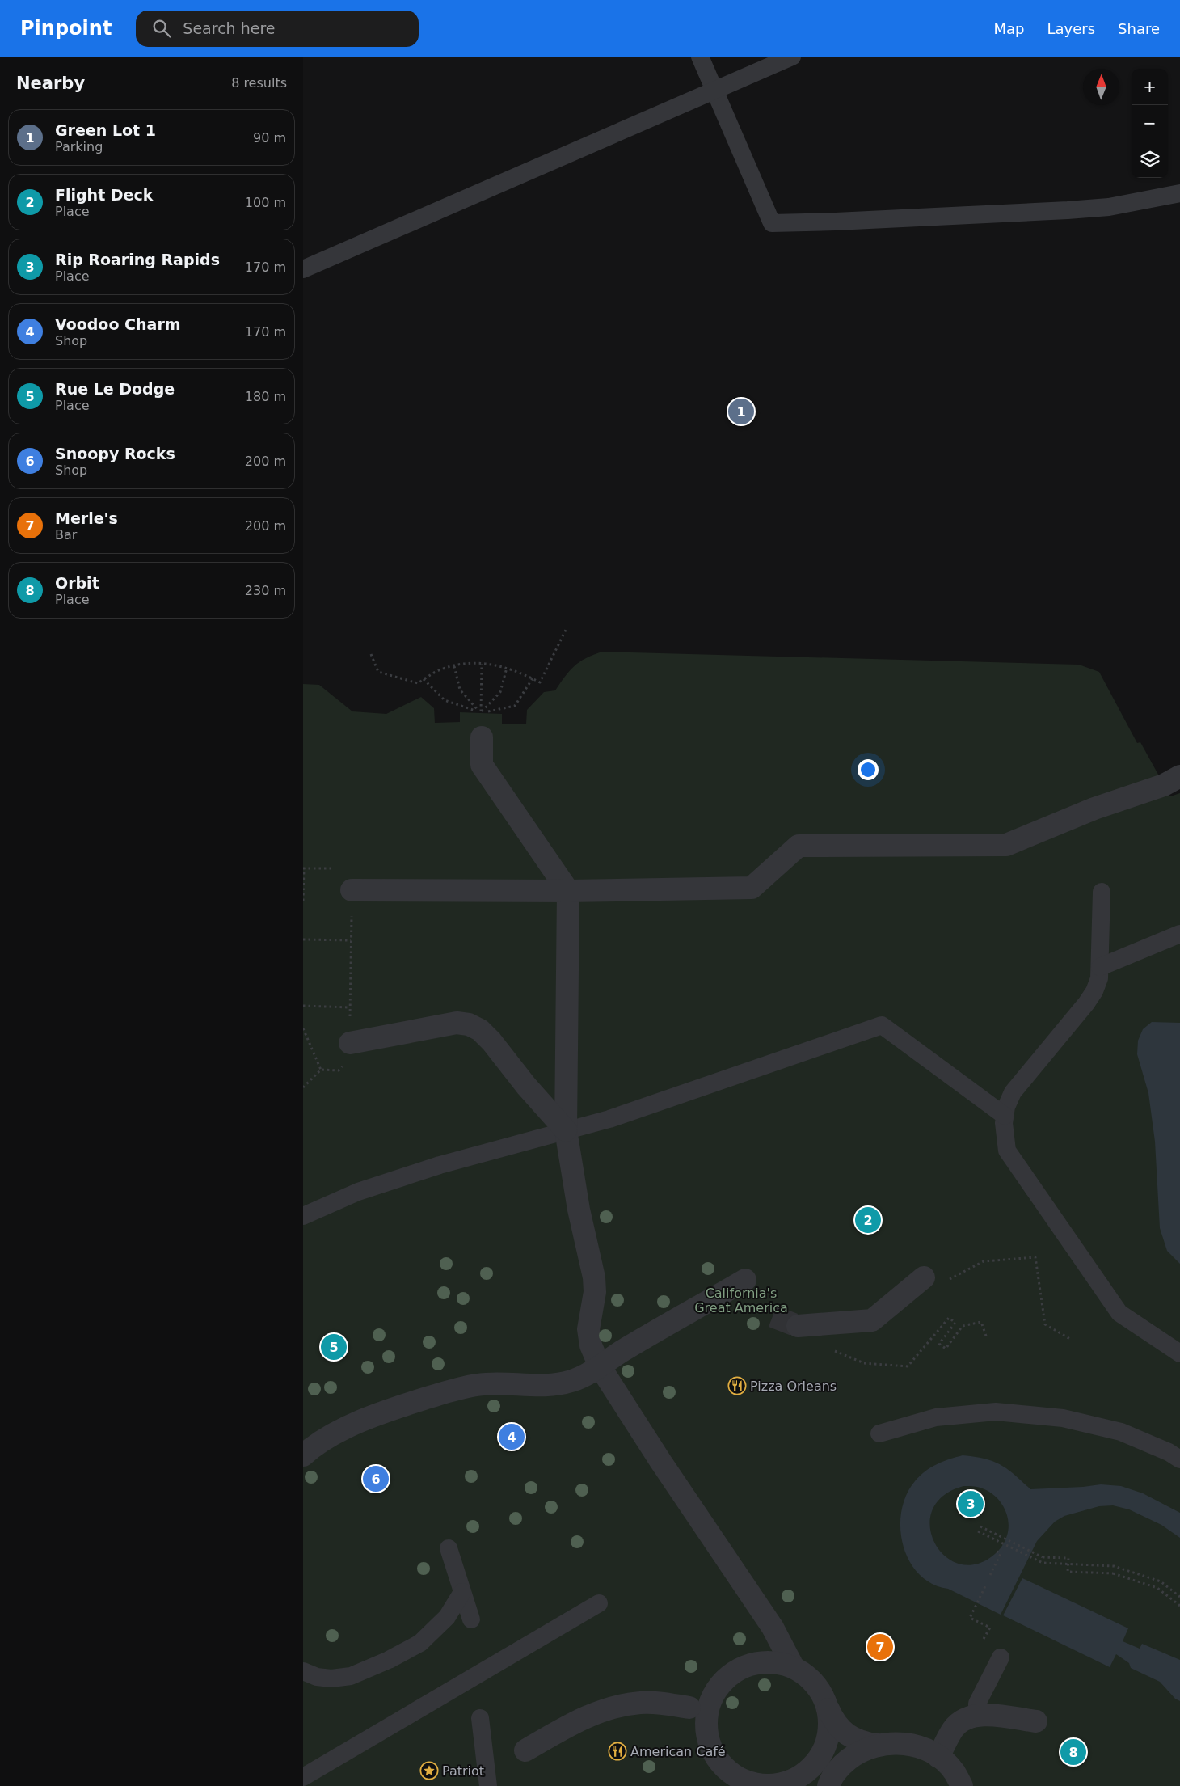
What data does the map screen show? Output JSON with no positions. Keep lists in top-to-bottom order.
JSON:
{
  "parks": ["California's Great America"],
  "places": {
    "restaurant": ["Pizza Orleans", "American Café"],
    "place": ["Patriot"]
  },
  "north": "top",
  "page": {
    "header": "Pinpoint",
    "search": "Search here",
    "nav": ["Map", "Layers", "Share"],
    "heading": ["Nearby", "8 results"],
    "map_buttons": ["+", "−"],
    "list": [
      {
        "mark": "1",
        "name": "Green Lot 1",
        "note": "Parking",
        "value": "90 m"
      },
      {
        "mark": "2",
        "name": "Flight Deck",
        "note": "Place",
        "value": "100 m"
      },
      {
        "mark": "3",
        "name": "Rip Roaring Rapids",
        "note": "Place",
        "value": "170 m"
      },
      {
        "mark": "4",
        "name": "Voodoo Charm",
        "note": "Shop",
        "value": "170 m"
      },
      {
        "mark": "5",
        "name": "Rue Le Dodge",
        "note": "Place",
        "value": "180 m"
      },
      {
        "mark": "6",
        "name": "Snoopy Rocks",
        "note": "Shop",
        "value": "200 m"
      },
      {
        "mark": "7",
        "name": "Merle's",
        "note": "Bar",
        "value": "200 m"
      },
      {
        "mark": "8",
        "name": "Orbit",
        "note": "Place",
        "value": "230 m"
      }
    ],
    "pins": [
      "1",
      "2",
      "5",
      "4",
      "6",
      "3",
      "7",
      "8"
    ]
  }
}
